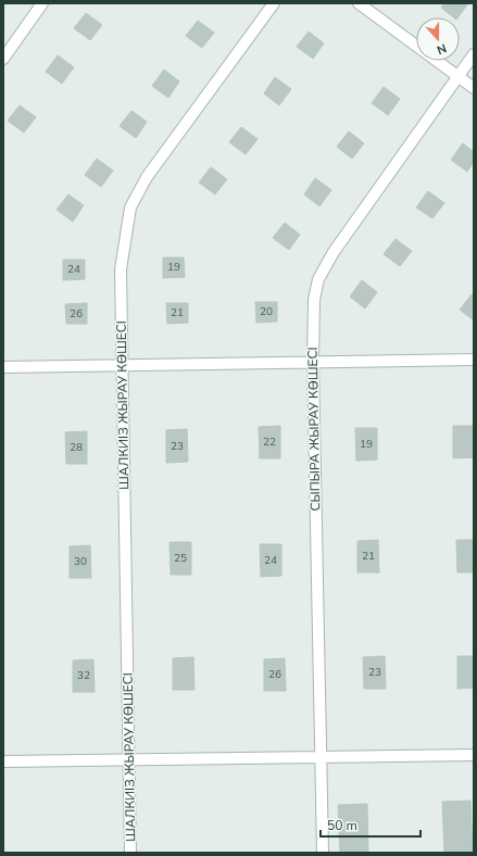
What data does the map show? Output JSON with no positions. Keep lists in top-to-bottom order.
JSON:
{
  "streets": {
    "street": ["ШАЛКИІЗ ЖЫРАУ КӨШЕСІ", "СЫПЫРА ЖЫРАУ КӨШЕСІ"]
  },
  "house_numbers": [
    "19",
    "24",
    "20",
    "21",
    "26",
    "22",
    "19",
    "23",
    "28",
    "21",
    "25",
    "24",
    "30",
    "23",
    "26",
    "32"
  ],
  "scale_bar": "50 m",
  "north": "bottom"
}
